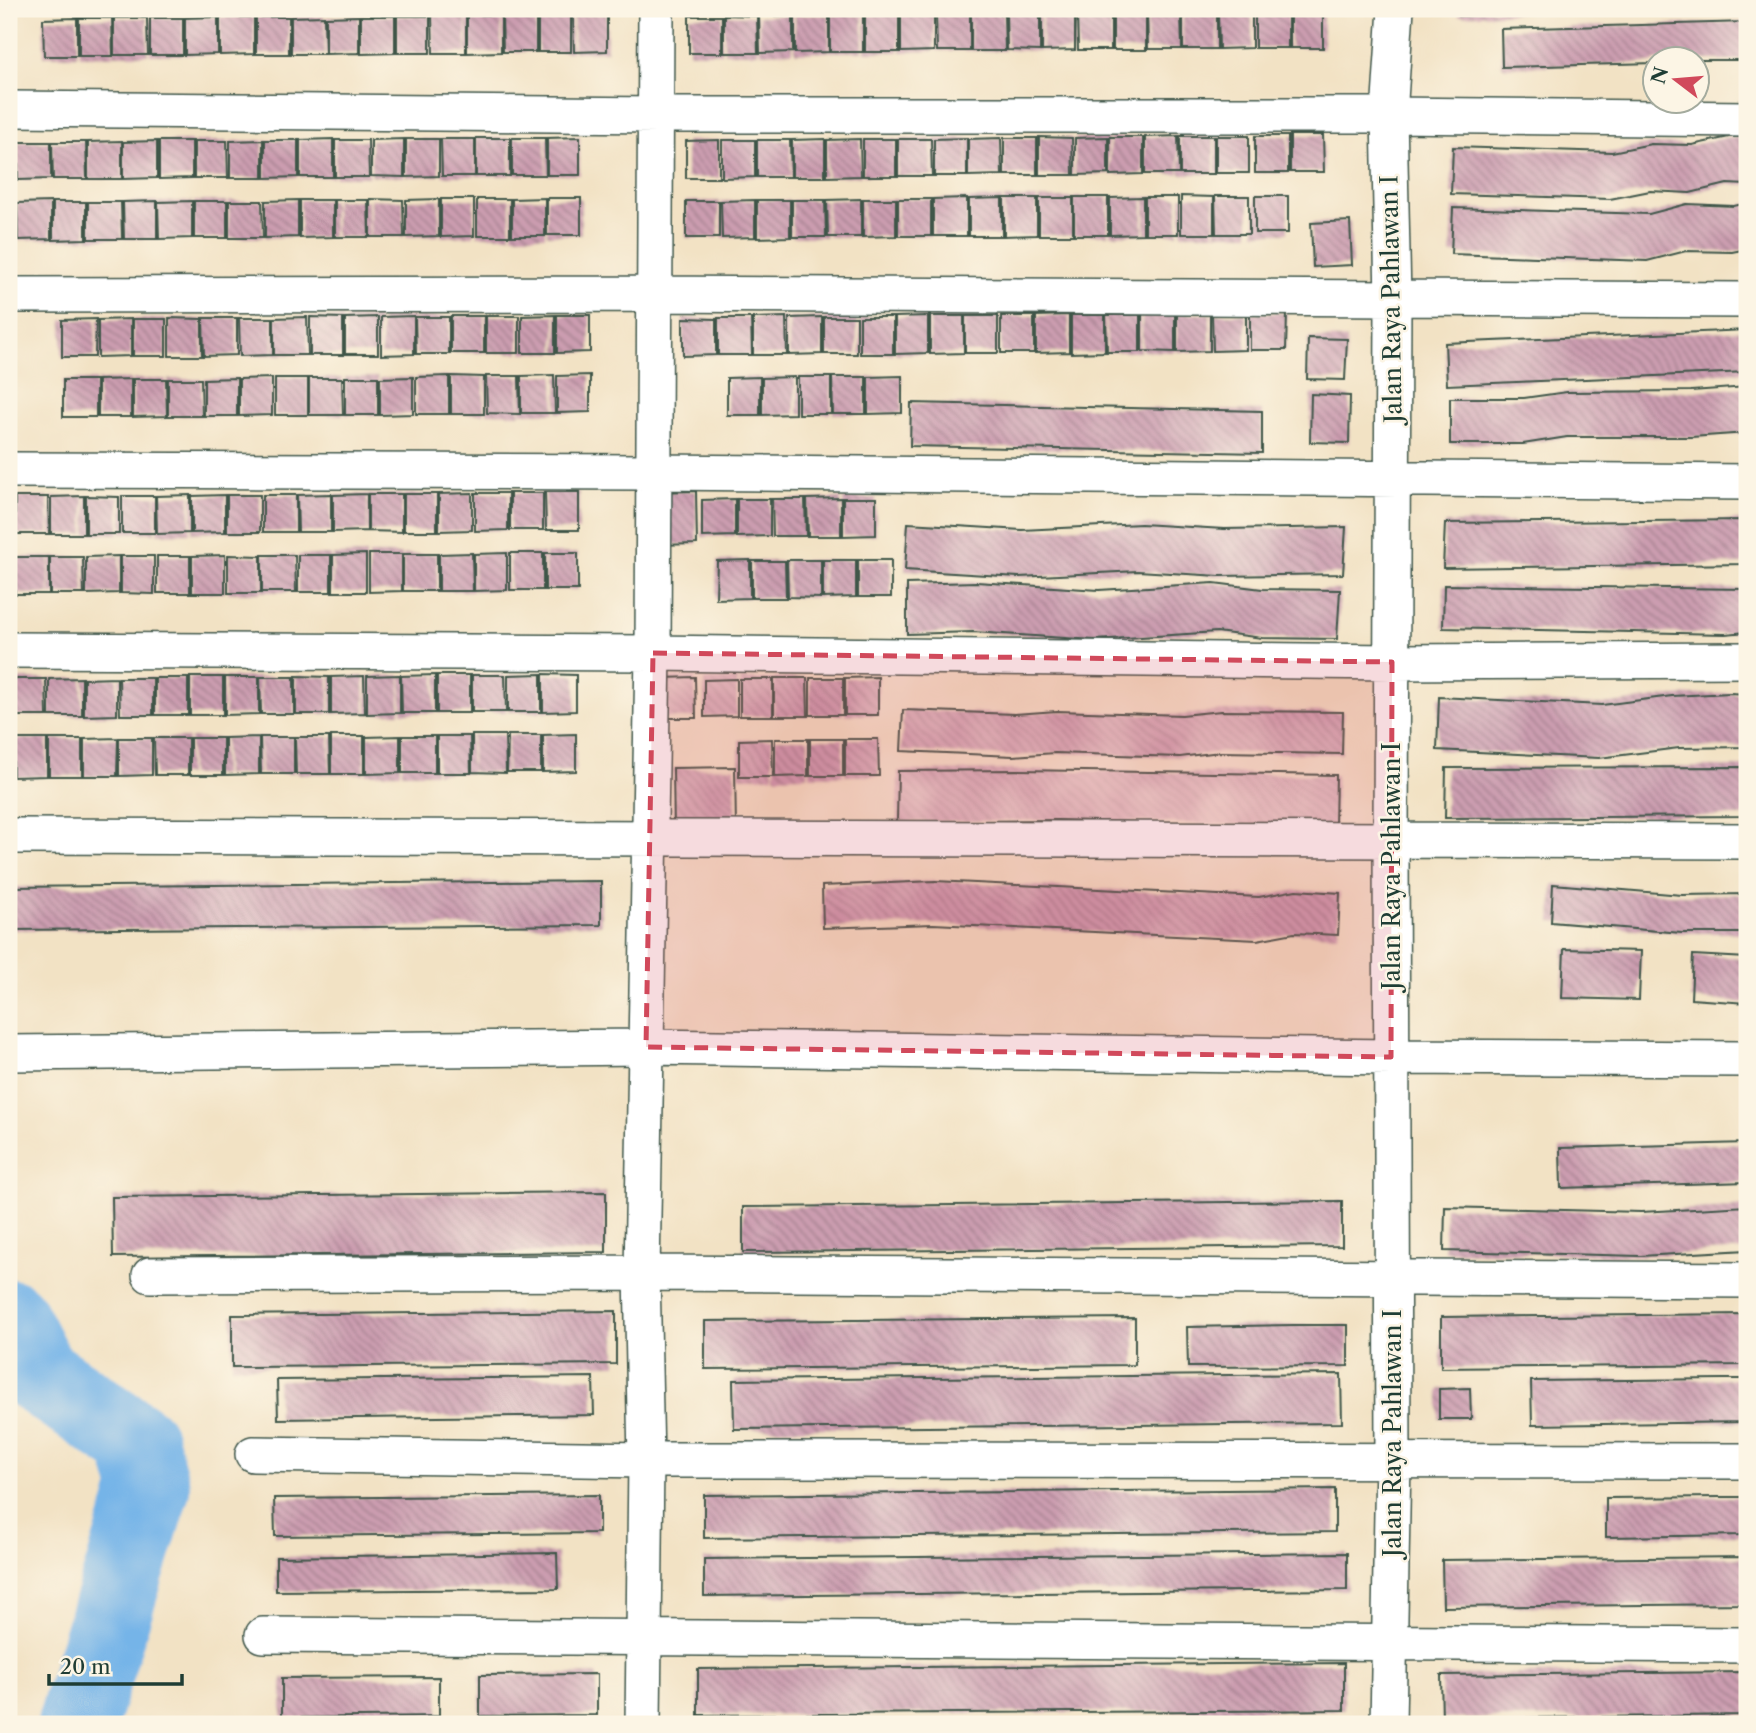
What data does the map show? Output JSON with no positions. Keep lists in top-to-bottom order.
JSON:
{
  "streets": {
    "street": ["Jalan Raya Pahlawan I"]
  },
  "scale_bar": "20 m",
  "north": "left"
}
